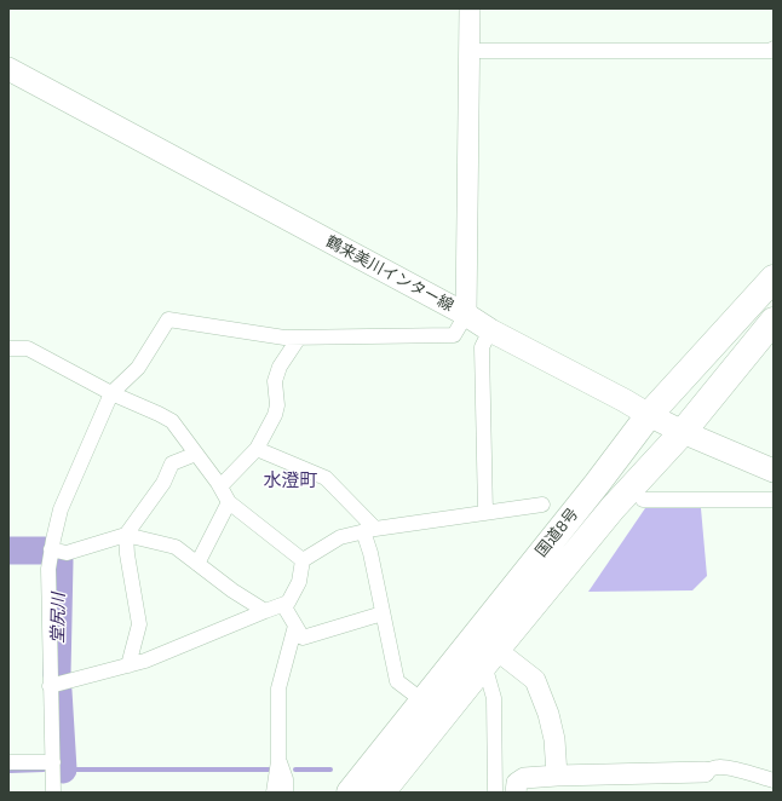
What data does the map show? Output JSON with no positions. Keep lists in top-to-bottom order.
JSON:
{
  "streets": {
    "highway": ["国道8号"],
    "main road": ["鶴来美川インター線"]
  },
  "crossings": [
    ["鶴来美川インター線", "国道8号"]
  ],
  "districts": ["水澄町"],
  "water": ["堂尻川"]
}
